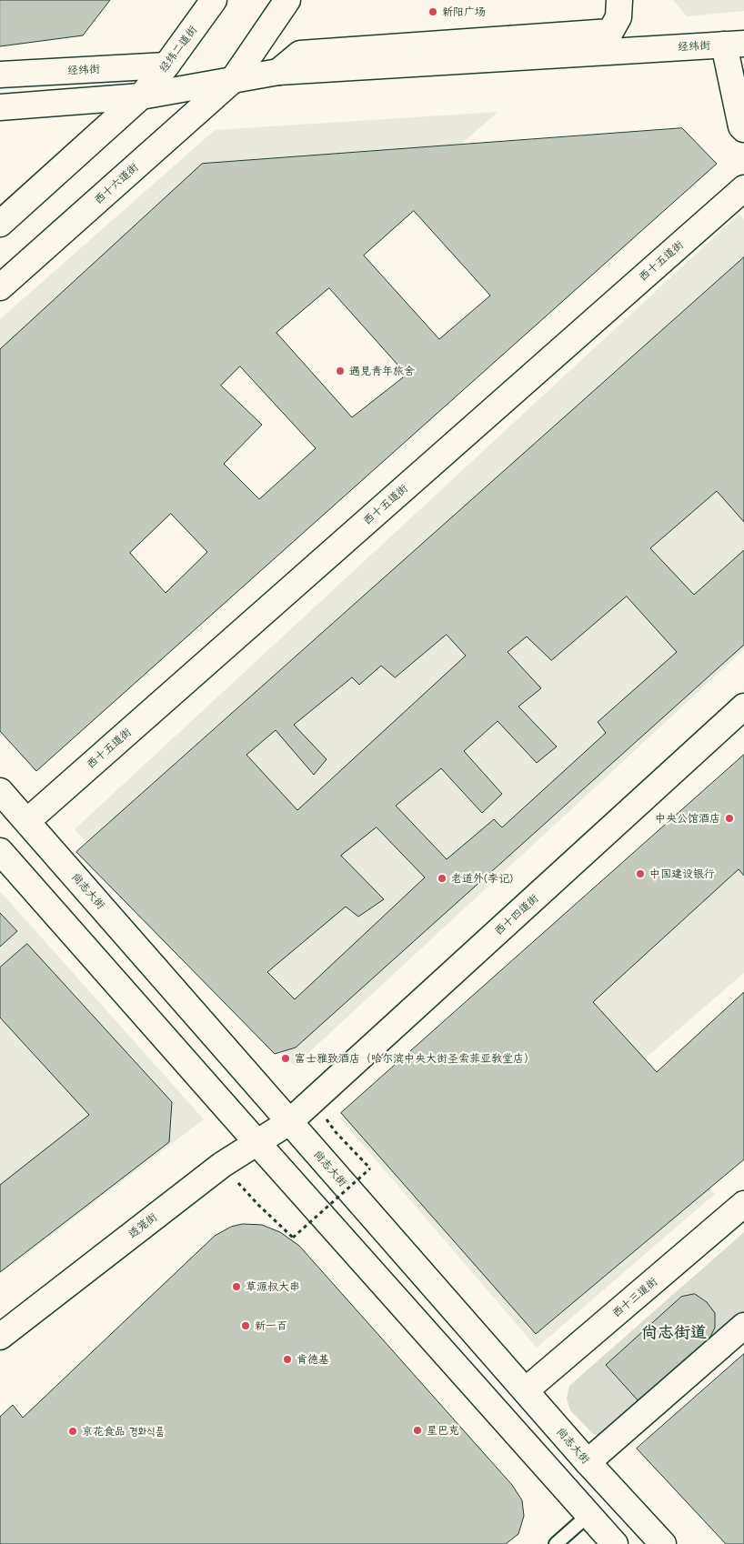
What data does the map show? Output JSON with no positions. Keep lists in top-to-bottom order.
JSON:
{
  "streets": {
    "main road": [
      "经纬街",
      "经纬二道街",
      "西十六道街",
      "西十五道街",
      "尚志大街",
      "西十四道街",
      "透笼街",
      "西十三道街"
    ]
  },
  "crossings": [
    ["经纬街", "经纬二道街"],
    ["经纬街", "西十六道街"],
    ["西十五道街", "尚志大街"],
    ["尚志大街", "西十四道街"],
    ["尚志大街", "透笼街"],
    ["尚志大街", "西十三道街"],
    ["西十四道街", "透笼街"]
  ],
  "districts": ["尚志街道"],
  "places": [
    "新阳广场",
    "遇見青年旅舍",
    "中央公馆酒店",
    "中国建设银行",
    "老道外(李记)",
    "富士雅致酒店（哈尔滨中央大街圣索菲亚教堂店）",
    "草源叔大串",
    "新一百",
    "肯德基",
    "星巴克",
    "京花食品 경화식품"
  ]
}
